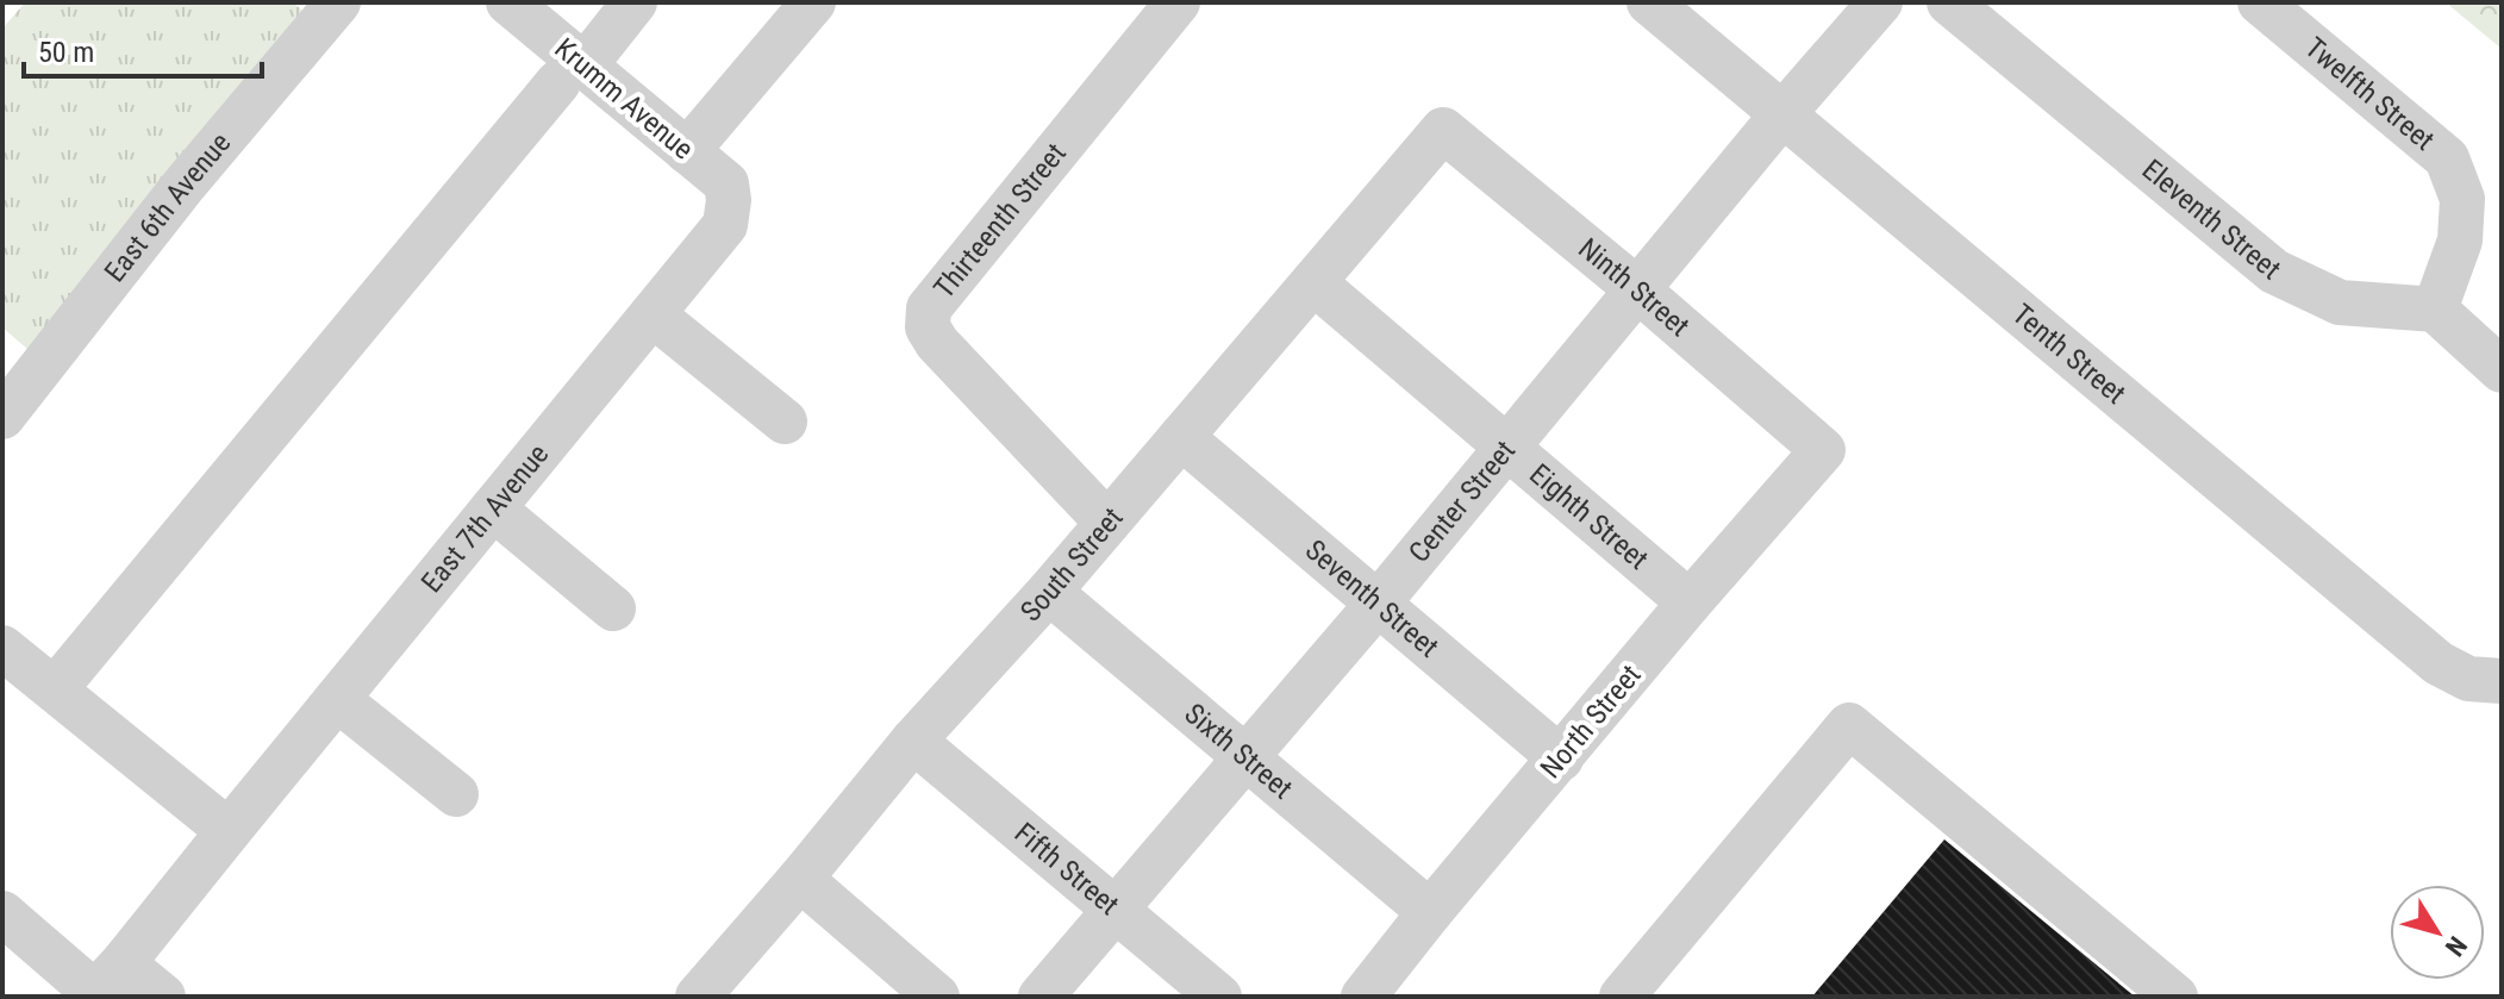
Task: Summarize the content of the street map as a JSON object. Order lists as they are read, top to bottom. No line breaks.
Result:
{"streets":{"street":["Twelfth Street","Krumm Avenue","East 6th Avenue","Eleventh Street","Thirteenth Street","Ninth Street","Tenth Street","Center Street","Eighth Street","East 7th Avenue","South Street","Seventh Street","North Street","Sixth Street","Fifth Street"]},"crossings":[["Twelfth Street","Eleventh Street"],["Krumm Avenue","East 7th Avenue"],["Thirteenth Street","South Street"],["Ninth Street","Center Street"],["Ninth Street","South Street"],["Ninth Street","North Street"],["Tenth Street","Center Street"],["Center Street","Eighth Street"],["Center Street","Seventh Street"],["Center Street","Sixth Street"],["Center Street","Fifth Street"],["Eighth Street","South Street"],["Eighth Street","North Street"],["South Street","Seventh Street"],["South Street","Sixth Street"],["South Street","Fifth Street"],["Seventh Street","North Street"],["North Street","Sixth Street"]],"scale_bar":"50 m","north":"bottom right"}
